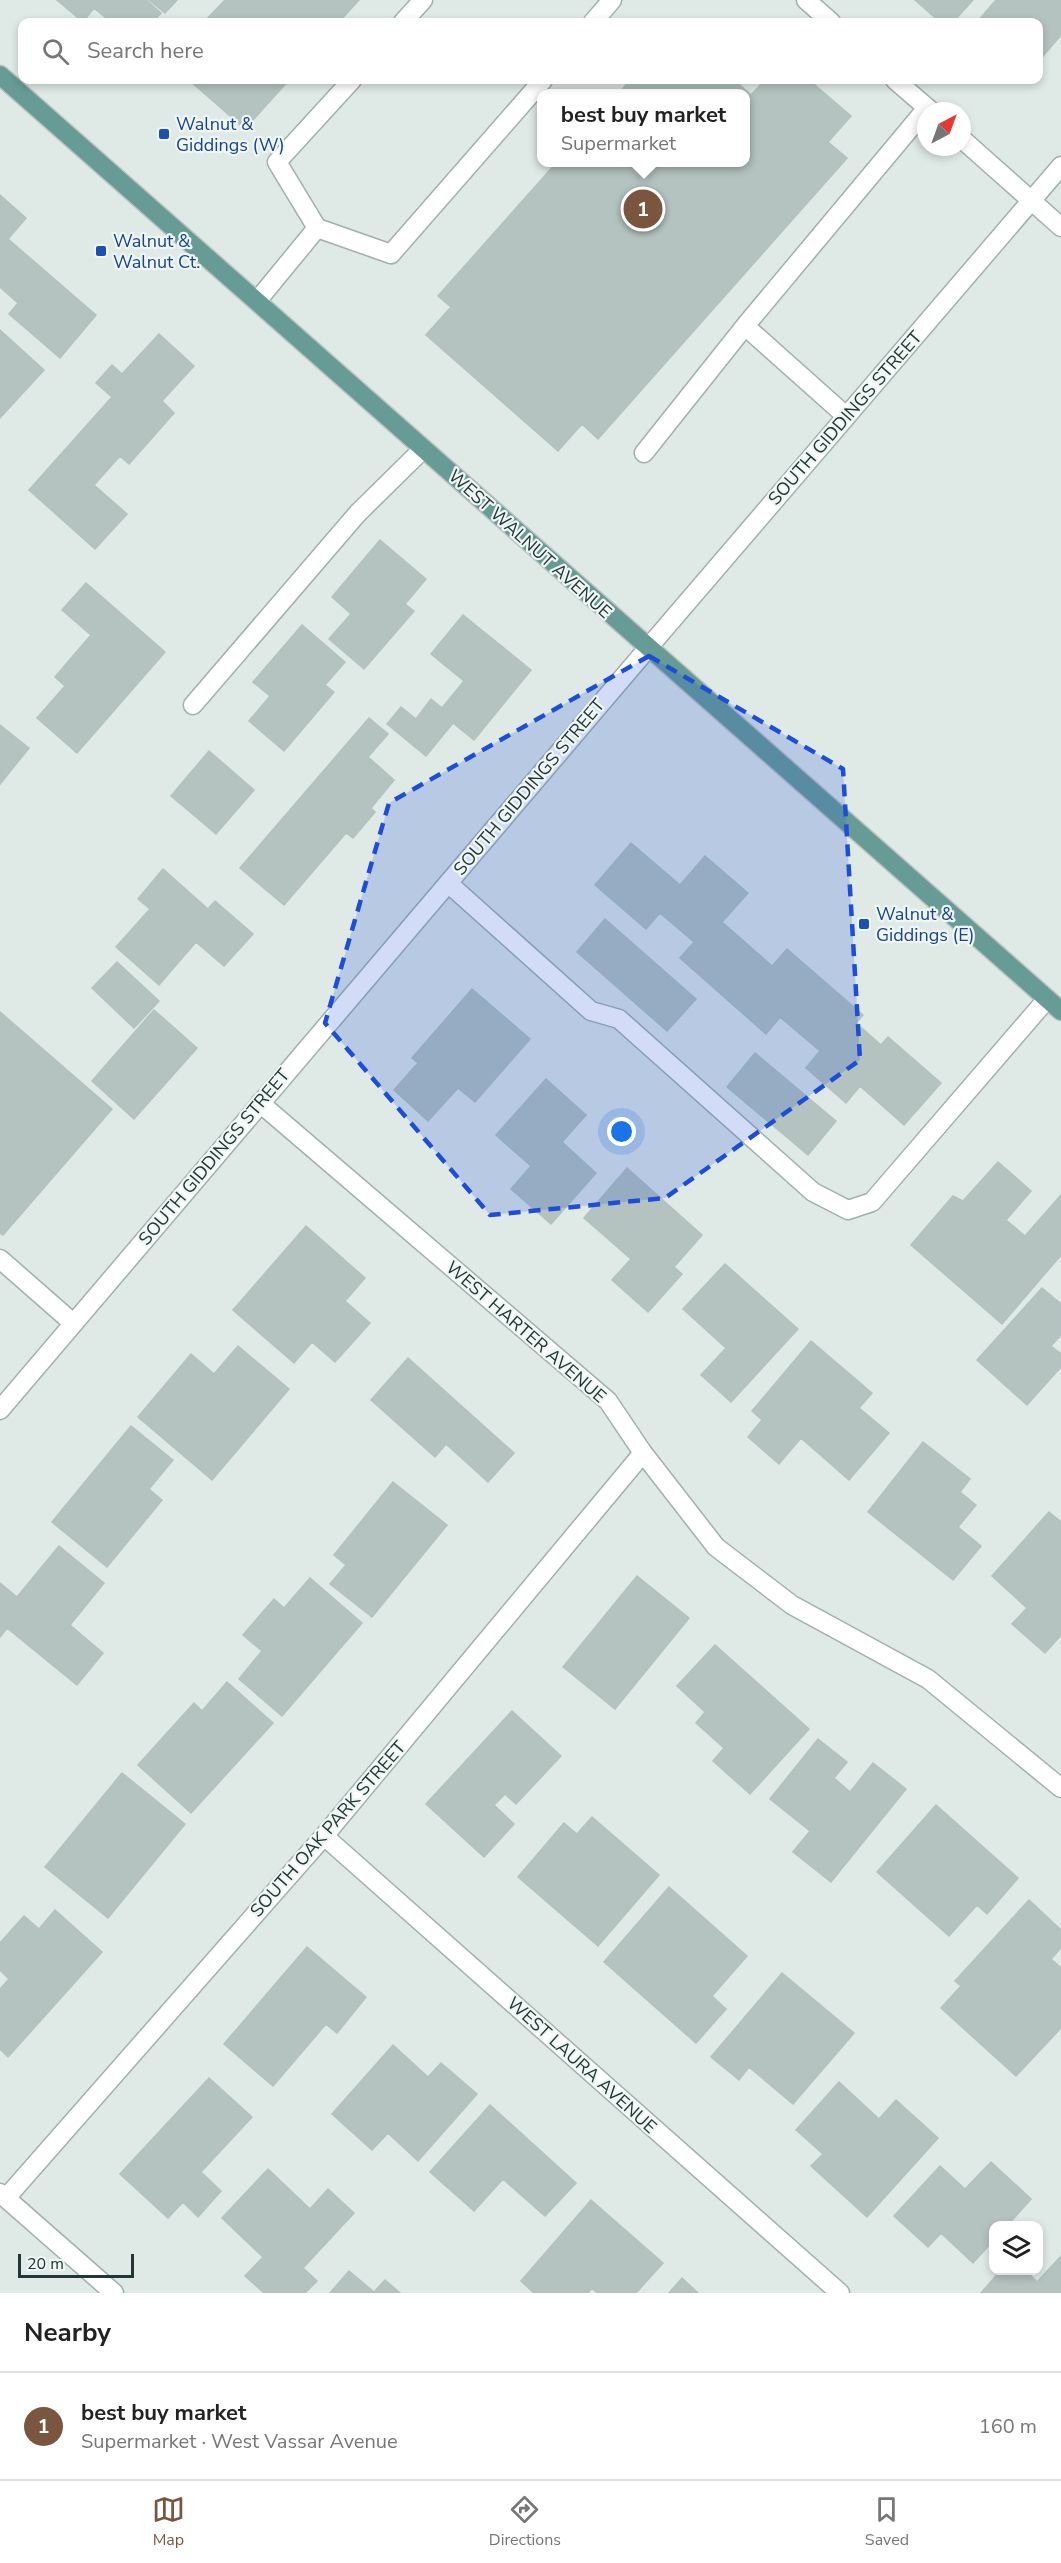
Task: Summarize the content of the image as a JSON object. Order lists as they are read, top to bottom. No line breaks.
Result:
{"streets":{"main road":["WEST WALNUT AVENUE"],"street":["SOUTH GIDDINGS STREET","WEST HARTER AVENUE","SOUTH OAK PARK STREET","WEST LAURA AVENUE"]},"crossings":[["SOUTH GIDDINGS STREET","WEST WALNUT AVENUE"],["SOUTH GIDDINGS STREET","WEST HARTER AVENUE"],["WEST HARTER AVENUE","SOUTH OAK PARK STREET"],["SOUTH OAK PARK STREET","WEST LAURA AVENUE"]],"places":{"transit":["Walnut & Giddings (W)","Walnut & Walnut Ct.","Walnut & Giddings (E)"]},"scale_bar":"20 m","north":"top right","page":{"search":"Search here","popup":["best buy market","Supermarket"],"pins":"1","scale":"20 m","heading":"Nearby","list":[{"mark":"1","name":"best buy market","note":"Supermarket · West Vassar Avenue","value":"160 m"}],"nav":["Map","Directions","Saved"]}}
